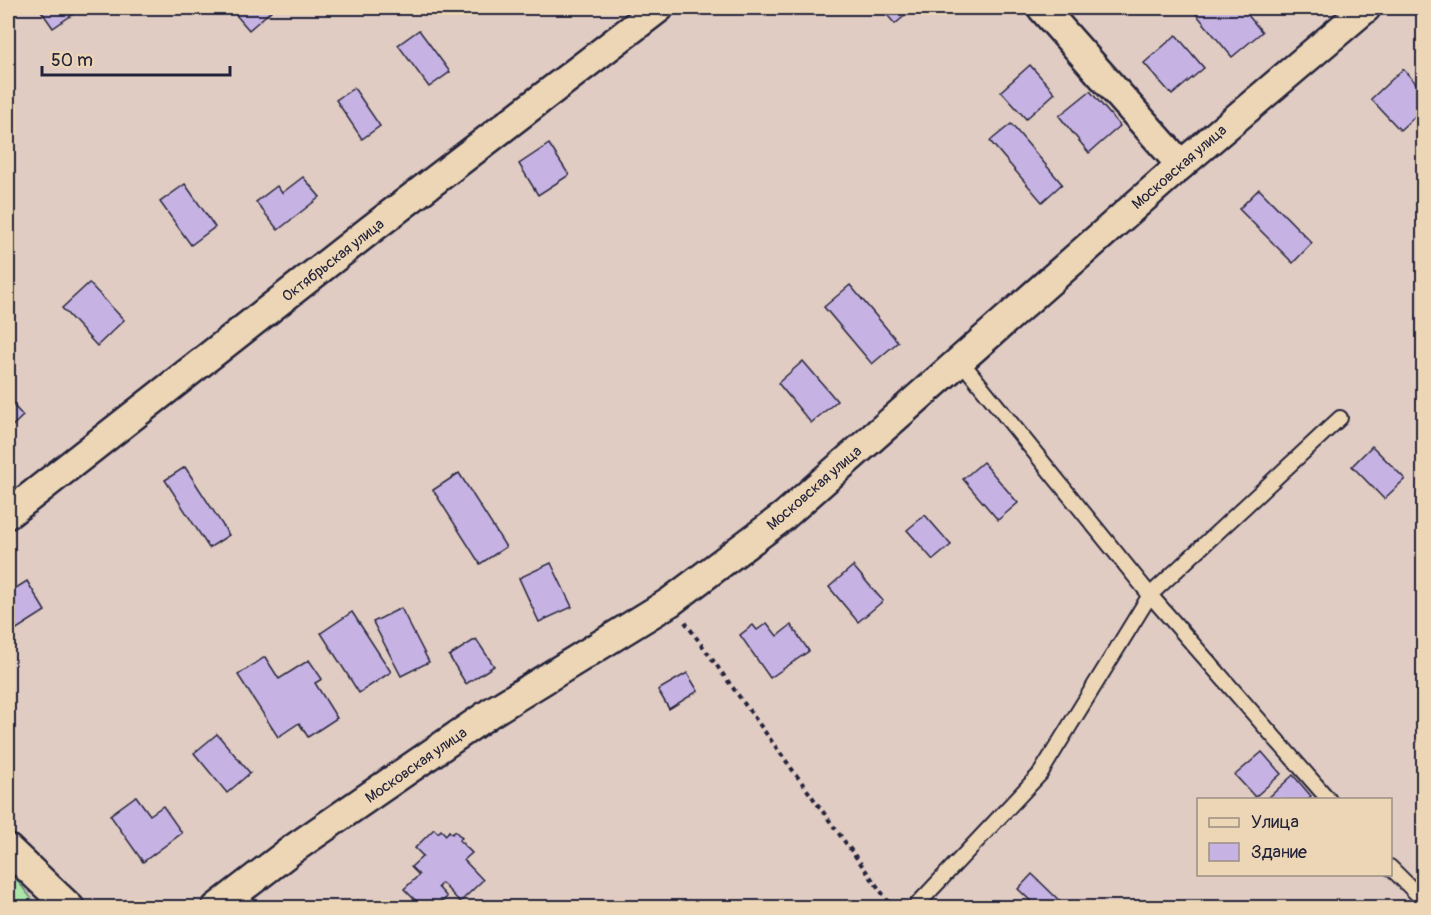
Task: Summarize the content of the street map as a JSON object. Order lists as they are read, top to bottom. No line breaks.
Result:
{"streets":{"street":["Московская улица","Октябрьская улица"]},"legend":["Улица","Здание"],"scale_bar":"50 m"}
